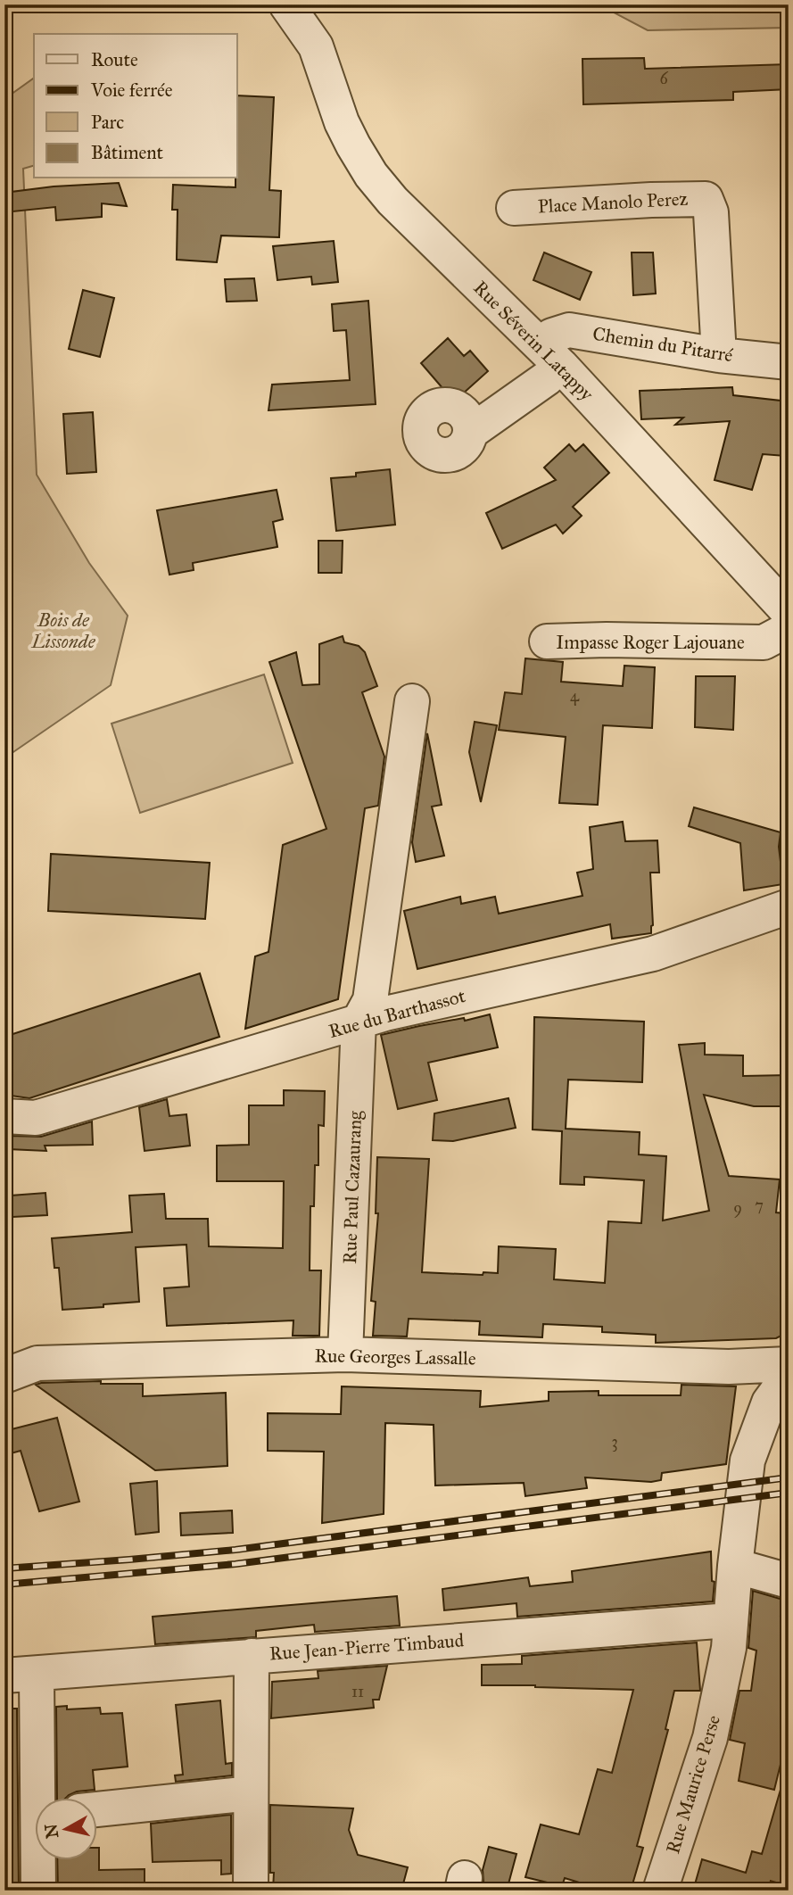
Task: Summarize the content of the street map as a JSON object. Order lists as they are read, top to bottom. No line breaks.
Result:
{"streets":{"street":["Place Manolo Perez","Rue Séverin Latappy","Chemin du Pitarré","Impasse Roger Lajouane","Rue du Barthassot","Rue Paul Cazaurang","Rue Georges Lassalle","Rue Jean-Pierre Timbaud","Rue Maurice Perse"]},"crossings":[["Place Manolo Perez","Chemin du Pitarré"],["Rue Séverin Latappy","Chemin du Pitarré"],["Rue du Barthassot","Rue Paul Cazaurang"],["Rue Paul Cazaurang","Rue Georges Lassalle"],["Rue Jean-Pierre Timbaud","Rue Maurice Perse"]],"parks":["Bois de Lissonde"],"house_numbers":["6","4","7","9","3","11"],"legend":["Route","Voie ferrée","Parc","Bâtiment"],"north":"left"}
